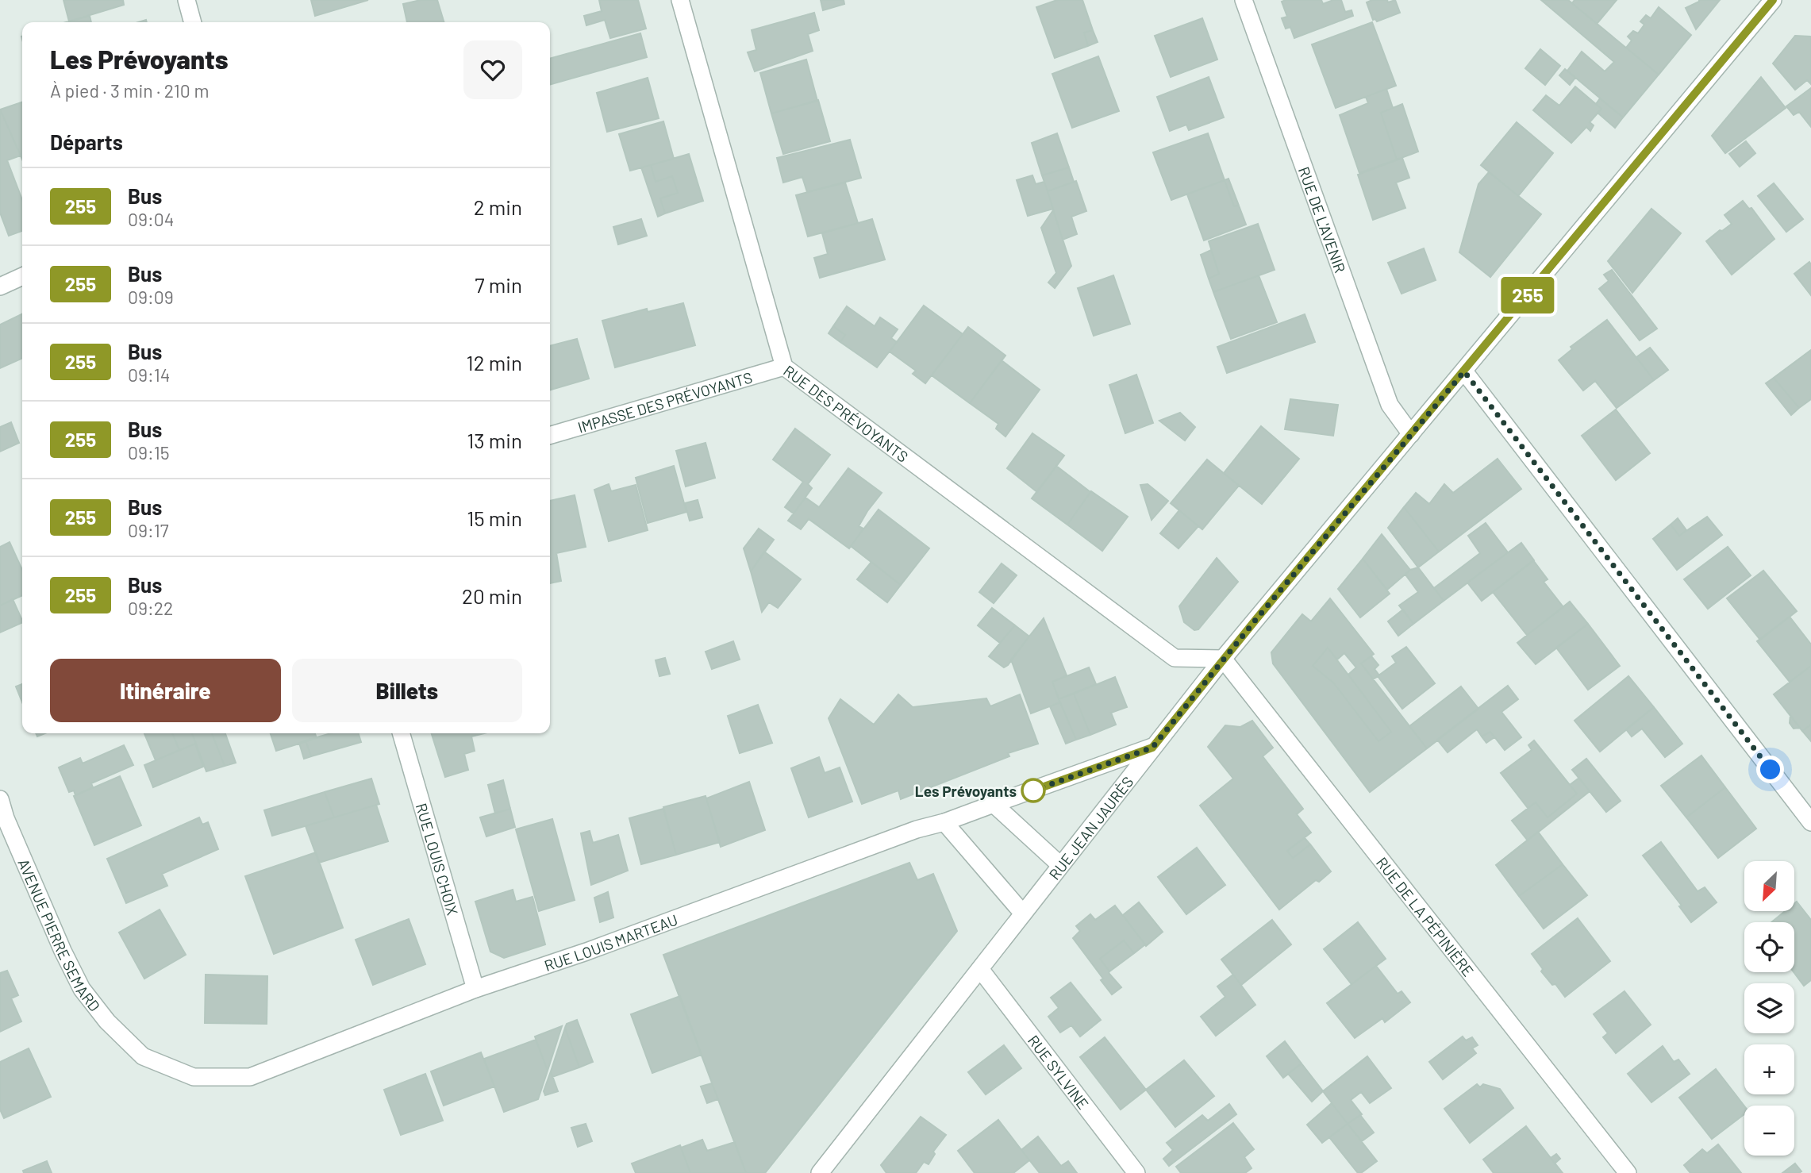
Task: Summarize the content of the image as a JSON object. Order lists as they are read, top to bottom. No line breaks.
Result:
{"streets":{"street":["RUE DE L'AVENIR","IMPASSE DES PRÉVOYANTS","RUE DES PRÉVOYANTS","RUE JEAN JAURÈS","RUE LOUIS CHOIX","RUE DE LA PÉPINIÈRE","AVENUE PIERRE SEMARD","RUE LOUIS MARTEAU","RUE SYLVINE"]},"crossings":[["RUE DE L'AVENIR","RUE JEAN JAURÈS"],["IMPASSE DES PRÉVOYANTS","RUE DES PRÉVOYANTS"],["RUE DES PRÉVOYANTS","RUE JEAN JAURÈS"],["RUE DES PRÉVOYANTS","RUE DE LA PÉPINIÈRE"],["RUE JEAN JAURÈS","RUE DE LA PÉPINIÈRE"],["RUE JEAN JAURÈS","RUE LOUIS MARTEAU"],["RUE JEAN JAURÈS","RUE SYLVINE"],["RUE LOUIS CHOIX","RUE LOUIS MARTEAU"],["AVENUE PIERRE SEMARD","RUE LOUIS MARTEAU"]],"places":["Les Prévoyants"],"lines":["bus line 255"],"north":"bottom left","page":{"on_map":"255","heading":[["Les Prévoyants","À pied · 3 min · 210 m"],"Départs"],"list":[{"mark":"255","name":"Bus","note":"09:04","value":"2 min"},{"mark":"255","name":"Bus","note":"09:09","value":"7 min"},{"mark":"255","name":"Bus","note":"09:14","value":"12 min"},{"mark":"255","name":"Bus","note":"09:15","value":"13 min"},{"mark":"255","name":"Bus","note":"09:17","value":"15 min"},{"mark":"255","name":"Bus","note":"09:22","value":"20 min"}],"buttons":["Itinéraire","Billets"],"map_buttons":["+","−"]}}
